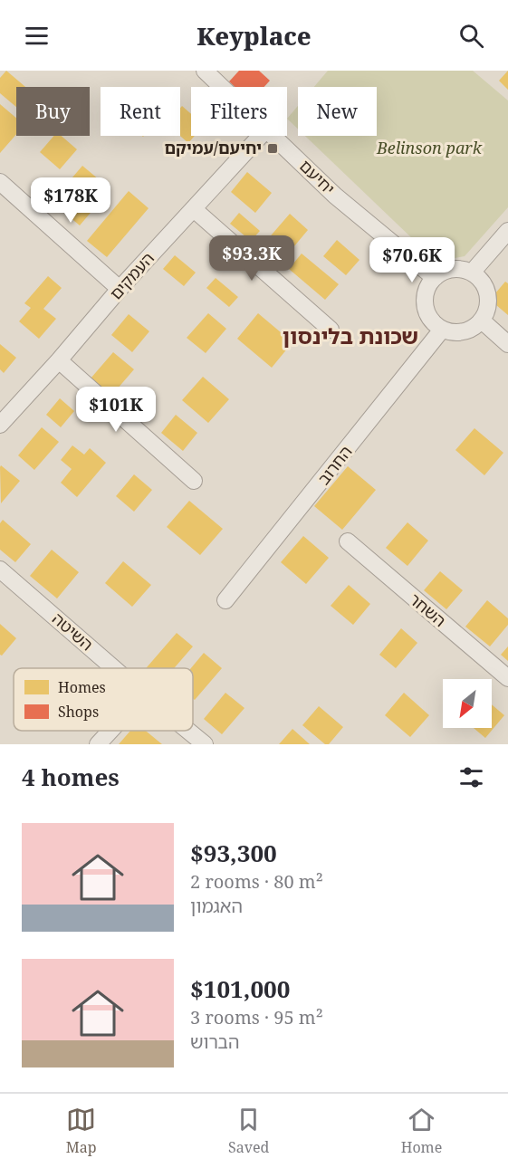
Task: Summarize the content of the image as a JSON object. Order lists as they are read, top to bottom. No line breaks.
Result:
{"streets":{"street":["יחיעם","העמקים","החרוב","השחר","השיטה"]},"crossings":[["יחיעם","החרוב"]],"districts":["שכונת בלינסון"],"parks":["Belinson park"],"places":{"transit":["יחיעם/עמיקם"]},"legend":["Homes","Shops"],"north":"bottom left","page":{"header":"Keyplace","chip":["Buy","Rent","Filters","New"],"price":["$178K","$93.3K","$70.6K","$101K"],"heading":"4 homes","list":[{"name":"$93,300","note":"2 rooms · 80 m² · האגמון"},{"name":"$101,000","note":"3 rooms · 95 m² · הברוש"}],"tabs":["Map","Saved","Home"]}}
